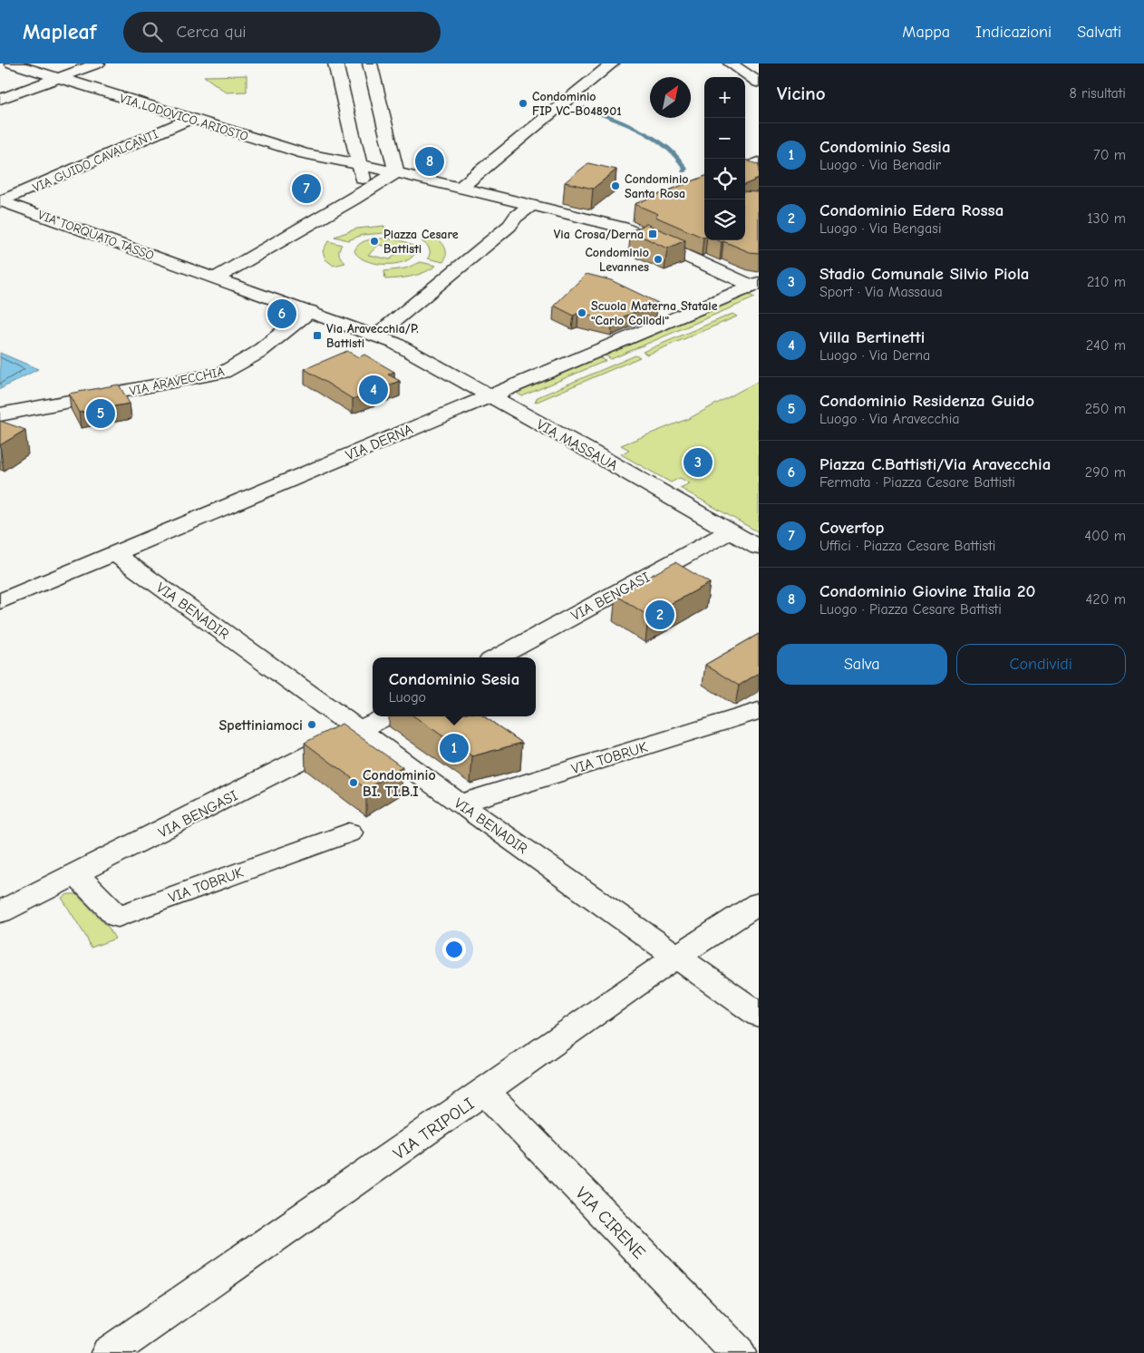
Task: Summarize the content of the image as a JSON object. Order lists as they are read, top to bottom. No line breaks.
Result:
{"streets":{"street":["VIA LODOVICO ARIOSTO","VIA GUIDO CAVALCANTI","VIA TORQUATO TASSO","VIA ARAVECCHIA","VIA DERNA","VIA MASSAUA","VIA BENGASI","VIA BENADIR","VIA TOBRUK","VIA TRIPOLI","VIA CIRENE"]},"crossings":[["VIA LODOVICO ARIOSTO","VIA GUIDO CAVALCANTI"],["VIA GUIDO CAVALCANTI","VIA TORQUATO TASSO"],["VIA DERNA","VIA MASSAUA"],["VIA DERNA","VIA BENADIR"],["VIA MASSAUA","VIA BENGASI"],["VIA BENGASI","VIA BENADIR"],["VIA BENGASI","VIA TOBRUK"],["VIA BENADIR","VIA TOBRUK"],["VIA BENADIR","VIA TRIPOLI"],["VIA TRIPOLI","VIA CIRENE"]],"places":{"other":["Condominio FIP VC-B048901","Condominio Santa Rosa","Piazza Cesare Battisti","Condominio Levannes","Scuola Materna Statale \"Carlo Collodi\"","Spettiniamoci","Condominio BI. TI.B.I"],"transit":["Via Crosa/Derna","Via Aravecchia/P. Battisti"]},"north":"top right","page":{"header":"Mapleaf","search":"Cerca qui","nav":["Mappa","Indicazioni","Salvati"],"heading":["Vicino","8 risultati"],"map_buttons":["+","−"],"list":[{"mark":"1","name":"Condominio Sesia","note":"Luogo · Via Benadir","value":"70 m"},{"mark":"2","name":"Condominio Edera Rossa","note":"Luogo · Via Bengasi","value":"130 m"},{"mark":"3","name":"Stadio Comunale Silvio Piola","note":"Sport · Via Massaua","value":"210 m"},{"mark":"4","name":"Villa Bertinetti","note":"Luogo · Via Derna","value":"240 m"},{"mark":"5","name":"Condominio Residenza Guido","note":"Luogo · Via Aravecchia","value":"250 m"},{"mark":"6","name":"Piazza C.Battisti/Via Aravecchia","note":"Fermata · Piazza Cesare Battisti","value":"290 m"},{"mark":"7","name":"Coverfop","note":"Uffici · Piazza Cesare Battisti","value":"400 m"},{"mark":"8","name":"Condominio Giovine Italia 20","note":"Luogo · Piazza Cesare Battisti","value":"420 m"}],"pins":["8","7","6","4","5","3","2","1"],"buttons":["Salva","Condividi"],"popup":["Condominio Sesia","Luogo"]}}
